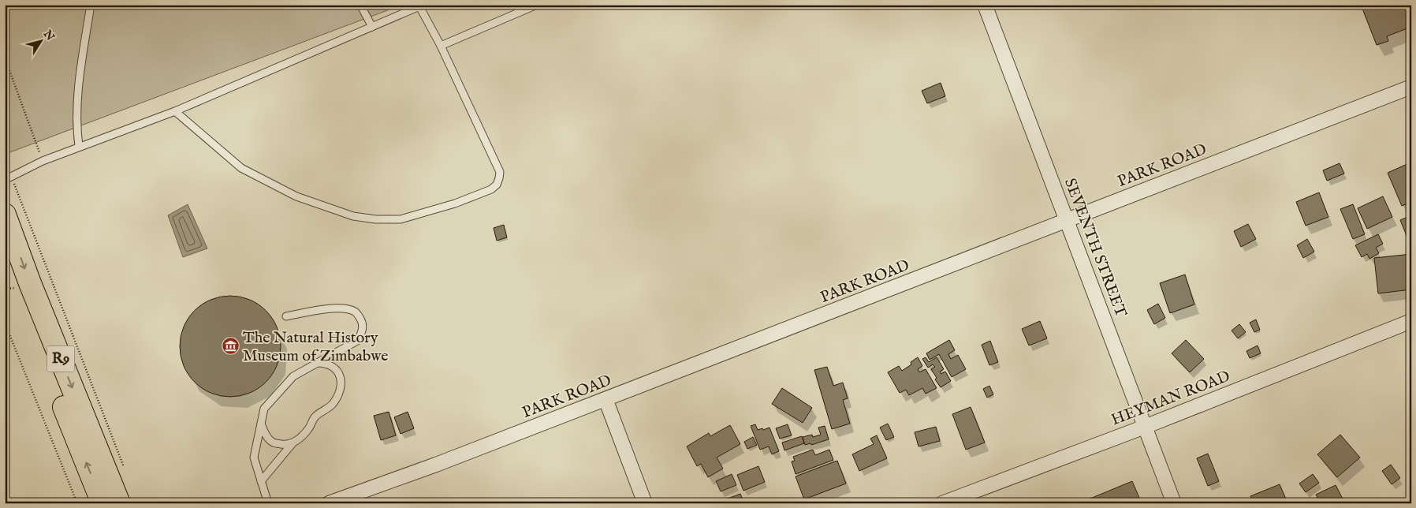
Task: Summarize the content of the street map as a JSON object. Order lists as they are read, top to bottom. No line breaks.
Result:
{"streets":{"highway":["R9"],"street":["PARK ROAD","SEVENTH STREET","HEYMAN ROAD"]},"crossings":[["PARK ROAD","SEVENTH STREET"],["SEVENTH STREET","HEYMAN ROAD"]],"places":{"museum":["The Natural History Museum of Zimbabwe"]},"north":"top right"}
